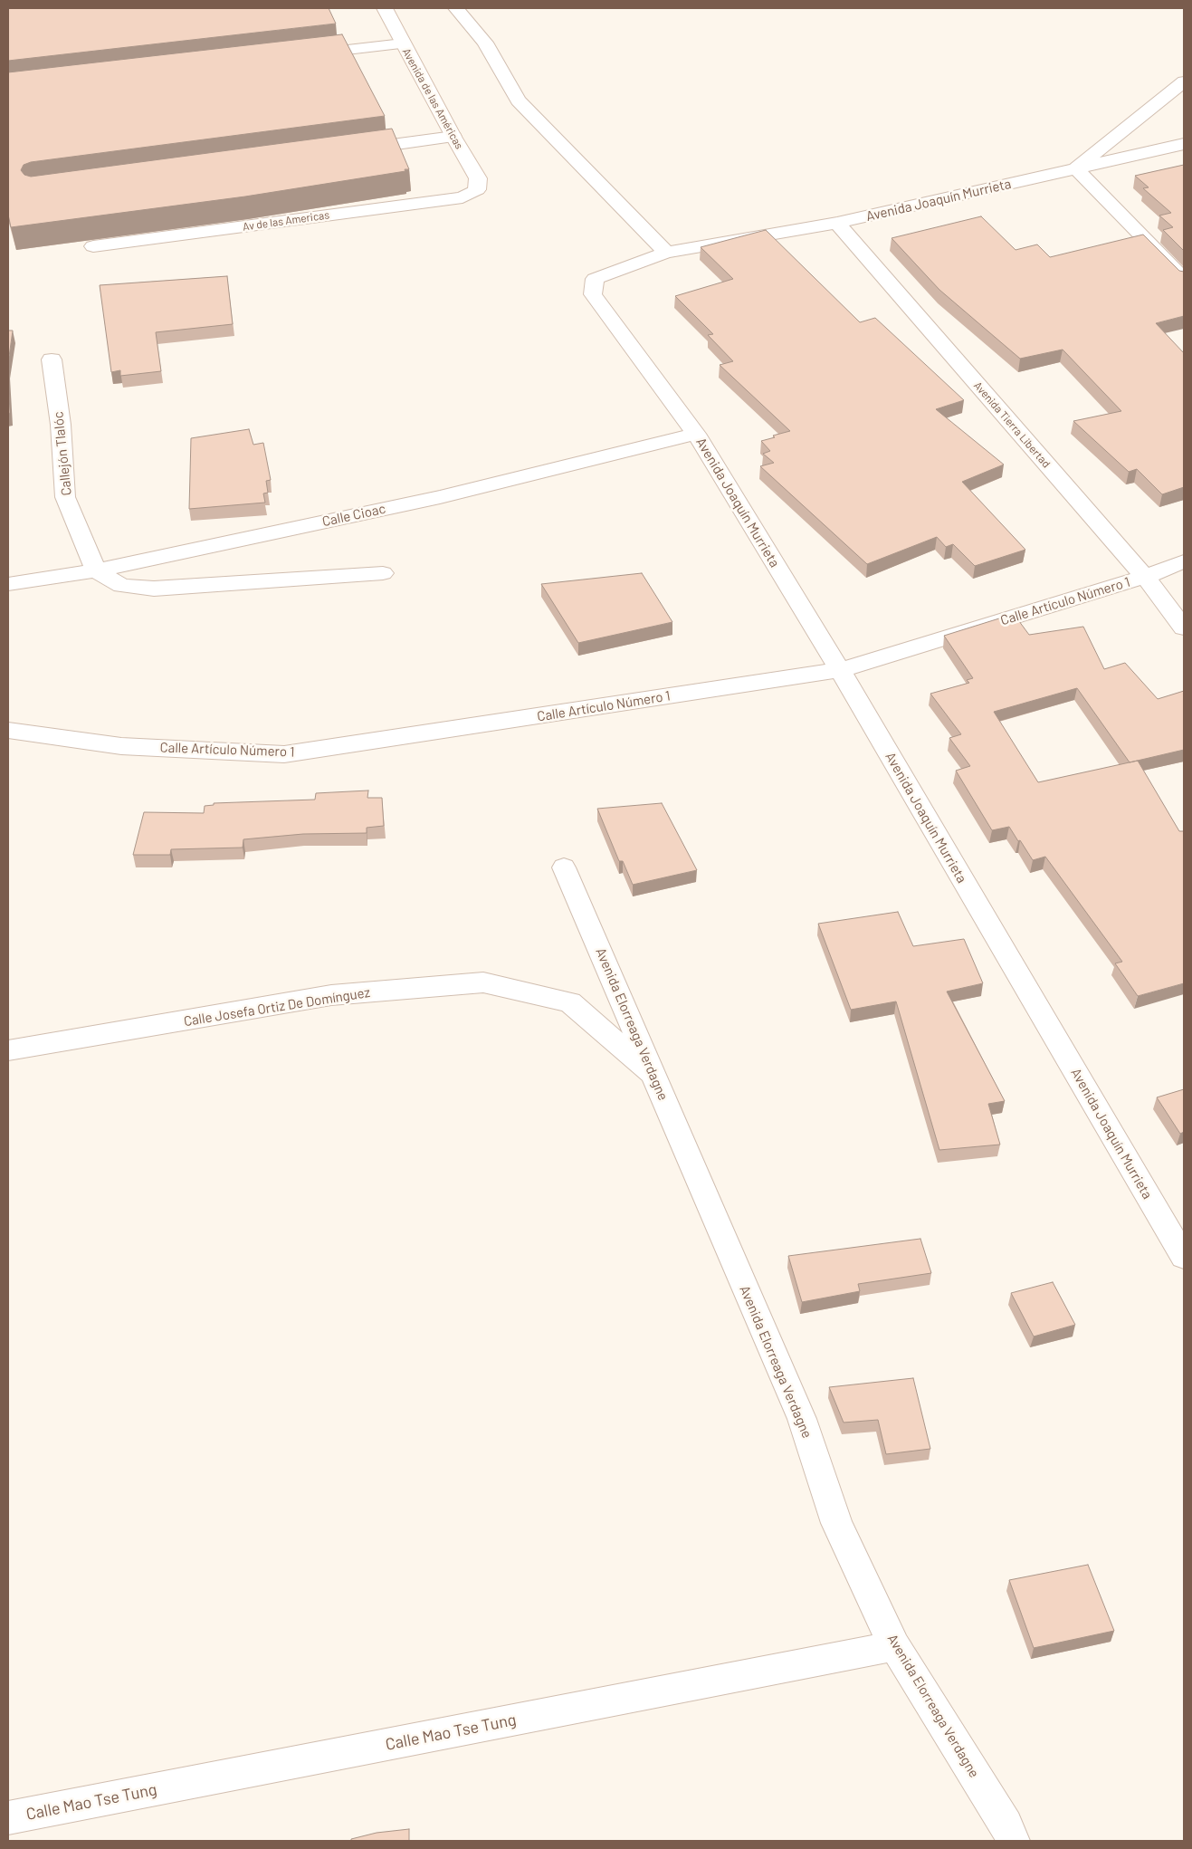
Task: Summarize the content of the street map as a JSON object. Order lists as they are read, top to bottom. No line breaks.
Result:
{"streets":{"street":["Avenida de las Américas","Avenida Joaquín Murrieta","Av de las Americas","Avenida Tierra Libertad","Callejón Tlalóc","Calle Cioac","Calle Artículo Número 1","Calle Josefa Ortiz De Domínguez","Avenida Elorreaga Verdagne","Calle Mao Tse Tung"]},"crossings":[["Avenida de las Américas","Av de las Americas"],["Avenida Joaquín Murrieta","Avenida Tierra Libertad"],["Avenida Joaquín Murrieta","Calle Cioac"],["Avenida Joaquín Murrieta","Calle Artículo Número 1"],["Avenida Tierra Libertad","Calle Artículo Número 1"],["Callejón Tlalóc","Calle Cioac"],["Calle Josefa Ortiz De Domínguez","Avenida Elorreaga Verdagne"],["Avenida Elorreaga Verdagne","Calle Mao Tse Tung"]]}
